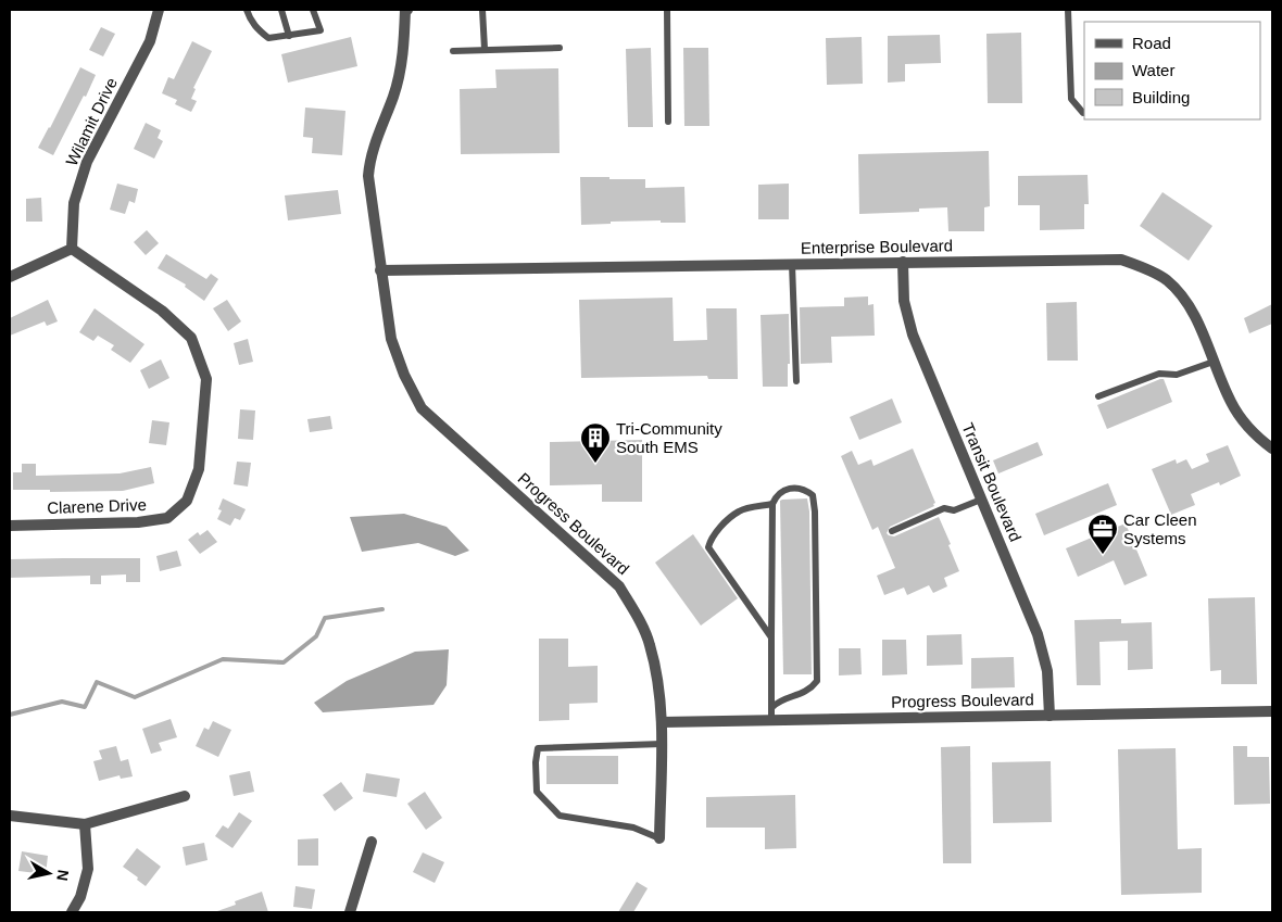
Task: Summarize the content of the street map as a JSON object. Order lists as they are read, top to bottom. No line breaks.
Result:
{"streets":{"street":["Wilamit Drive","Enterprise Boulevard","Transit Boulevard","Clarene Drive","Progress Boulevard"]},"crossings":[["Wilamit Drive","Clarene Drive"],["Enterprise Boulevard","Transit Boulevard"],["Enterprise Boulevard","Progress Boulevard"],["Transit Boulevard","Progress Boulevard"]],"places":{"building":["Tri-Community South EMS"],"office":["Car Cleen Systems"]},"legend":["Road","Water","Building"],"north":"right"}
